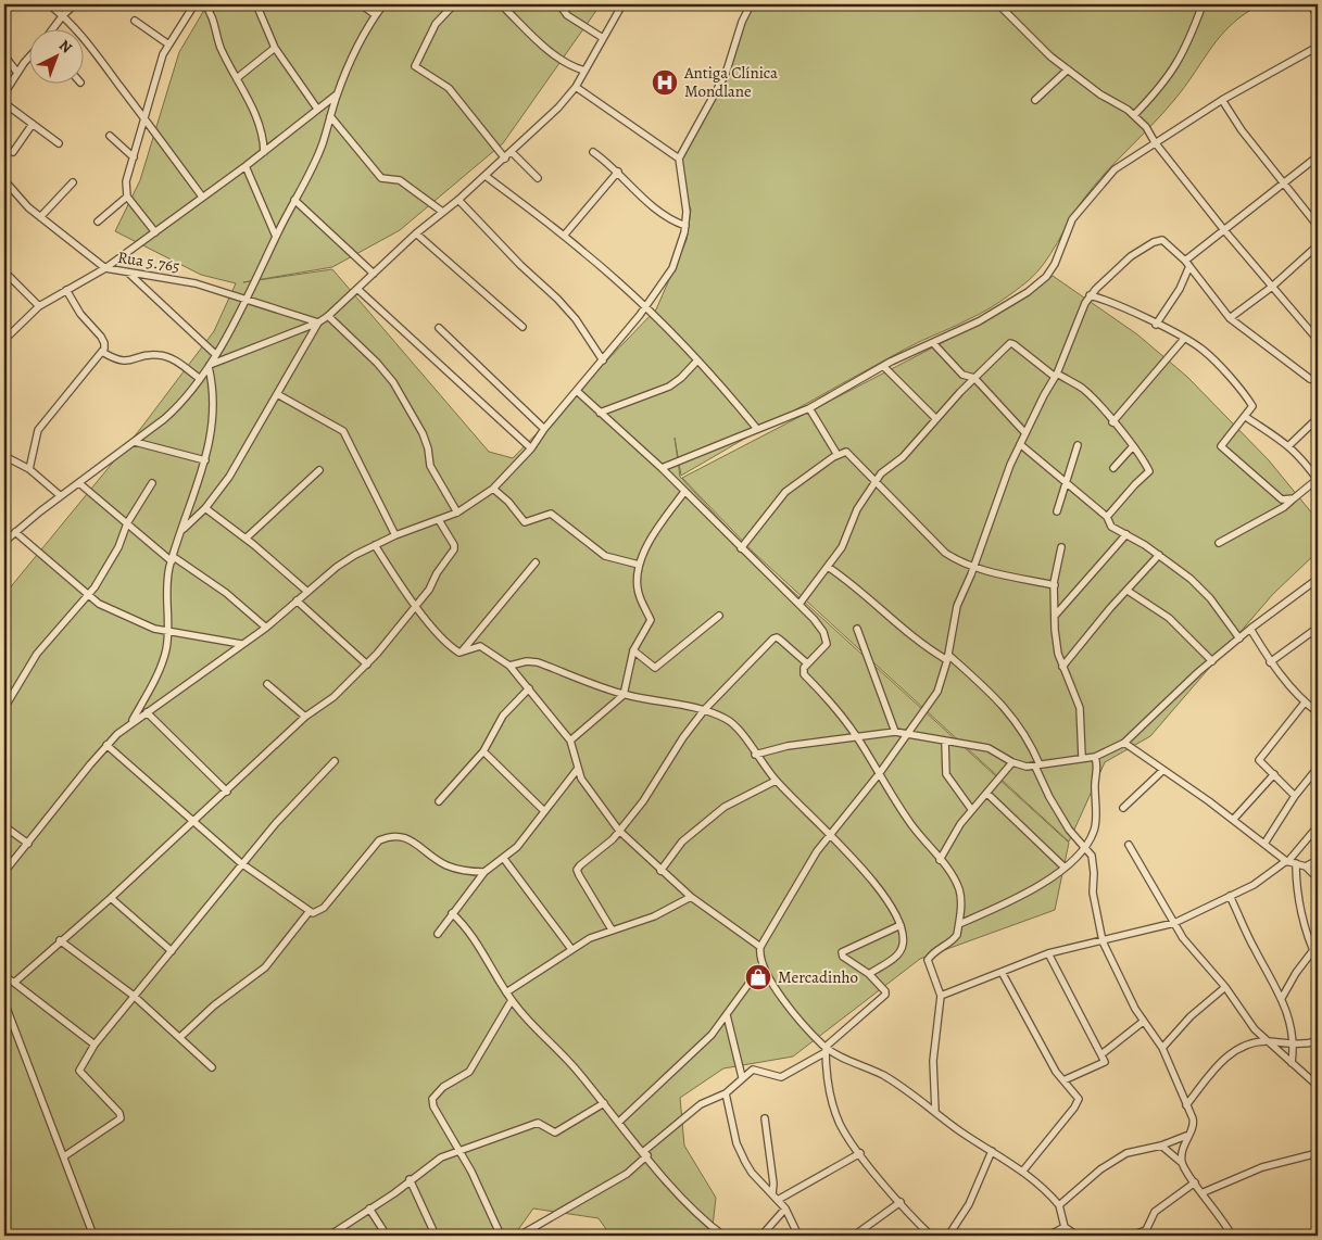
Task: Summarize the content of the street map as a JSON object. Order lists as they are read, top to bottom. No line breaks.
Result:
{"streets":{"street":["Rua 5.765"]},"places":{"hospital":["Antiga Clínica Mondlane"],"shop":["Mercadinho"]},"north":"top right"}
